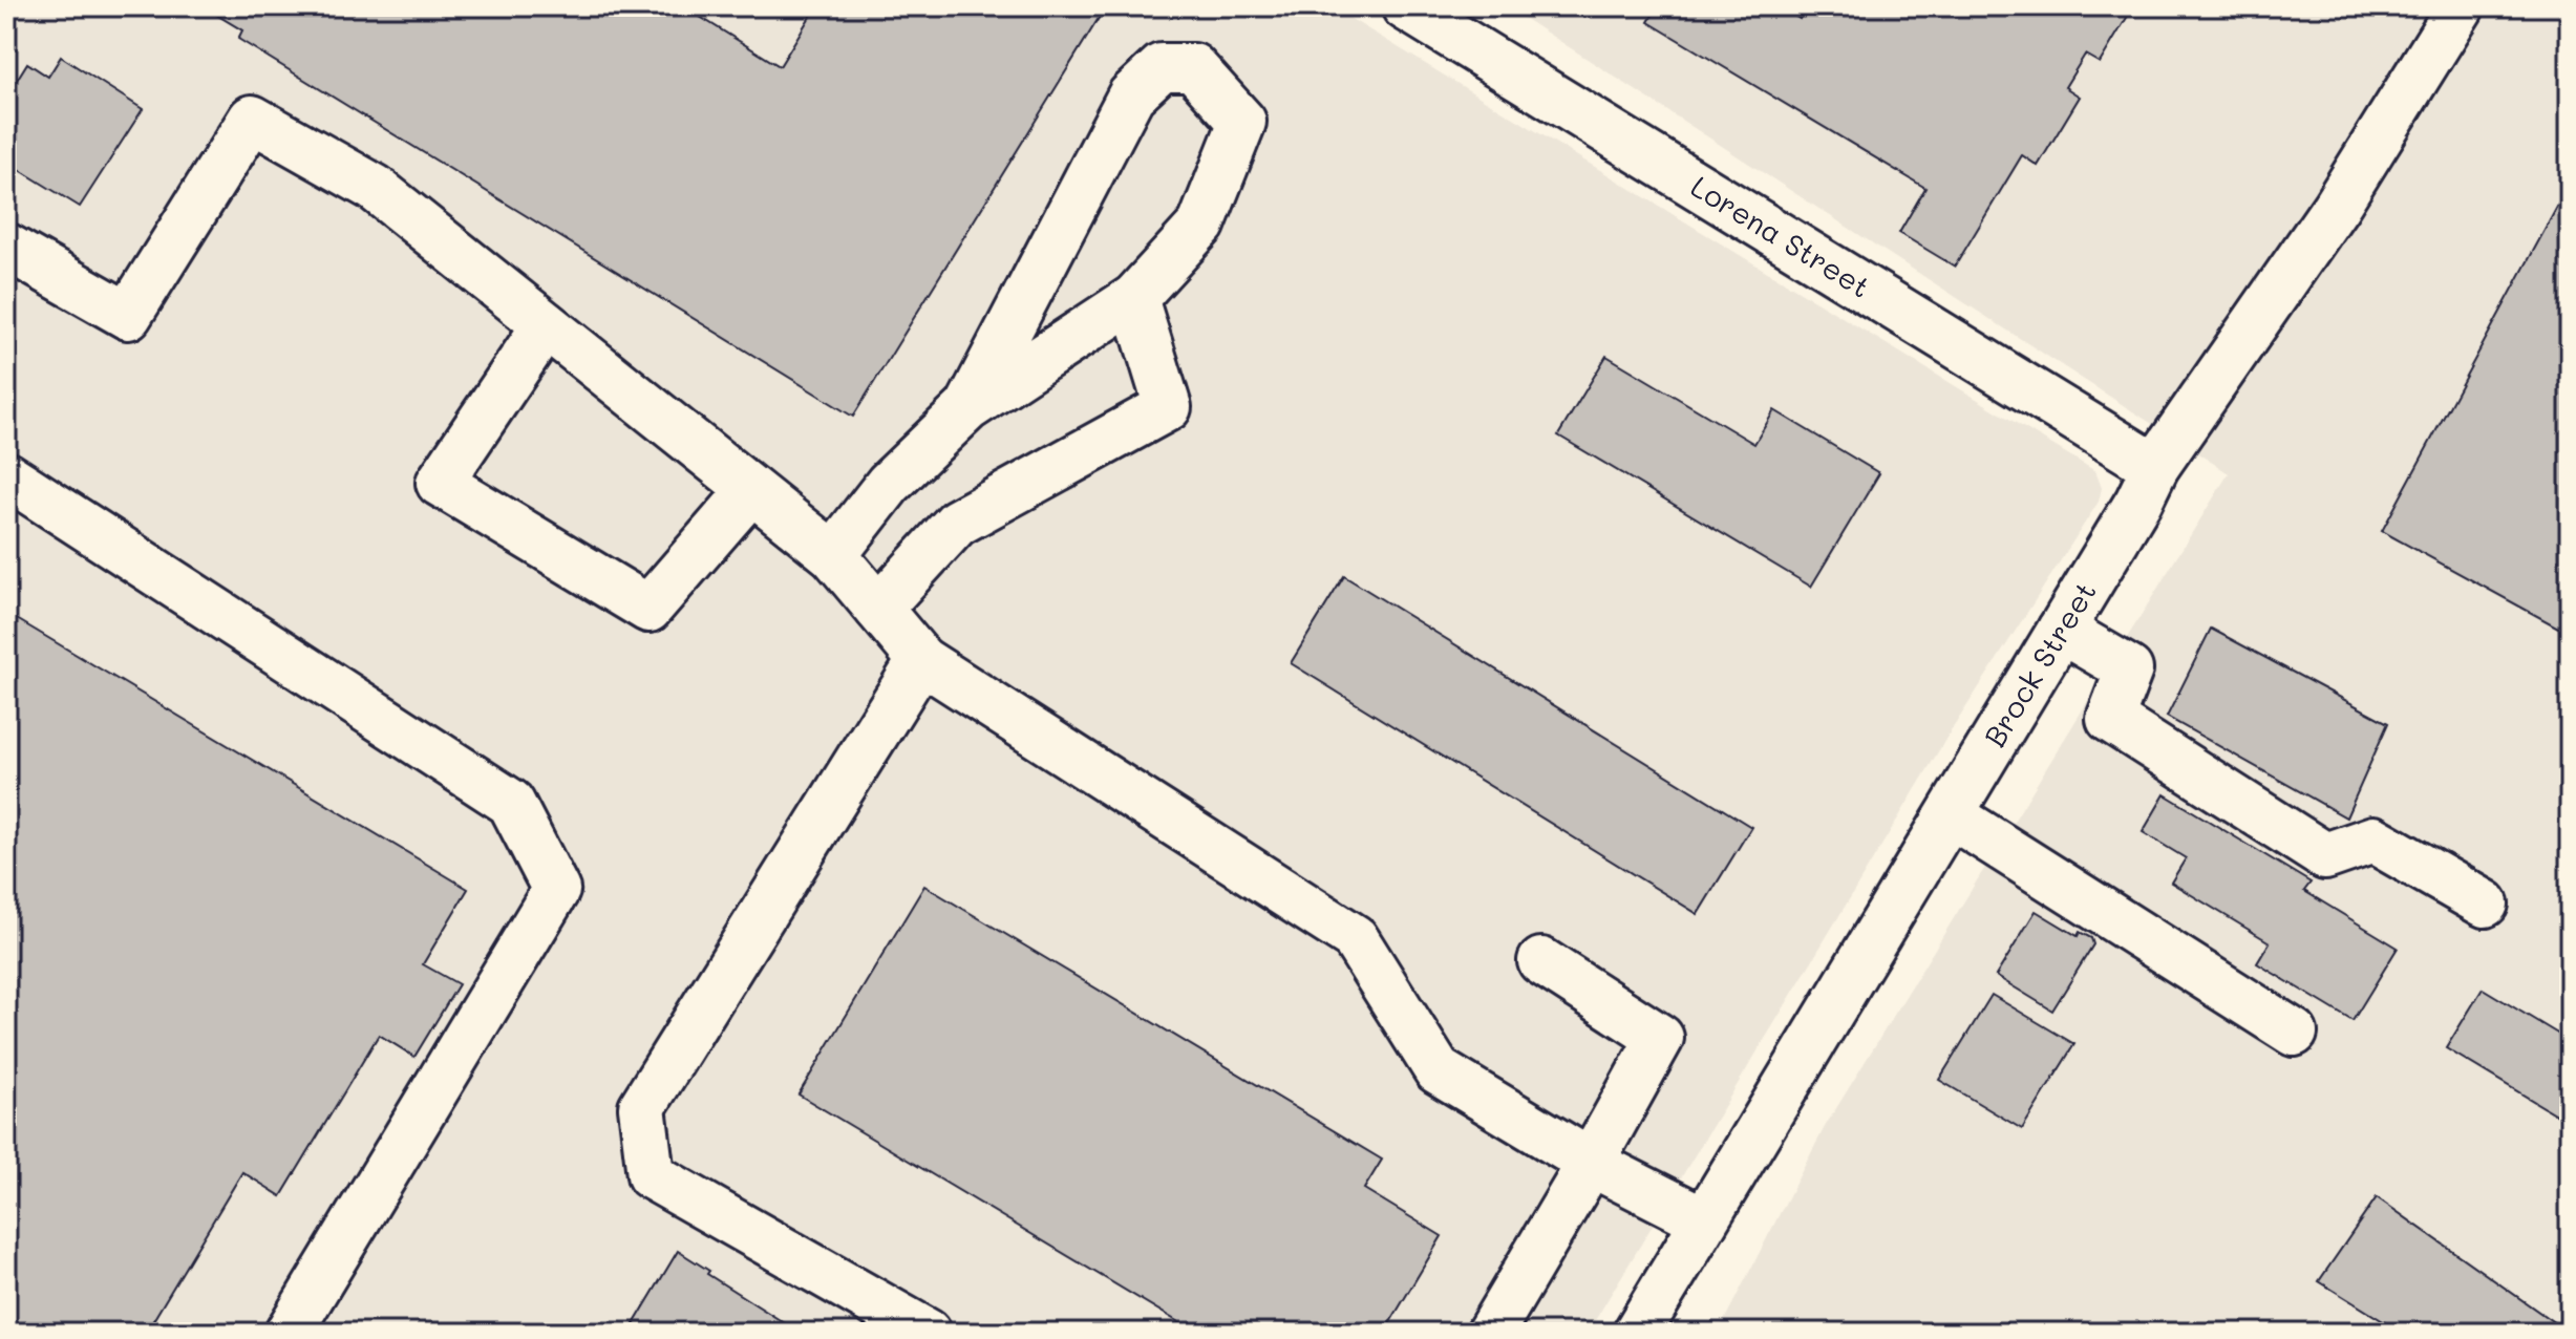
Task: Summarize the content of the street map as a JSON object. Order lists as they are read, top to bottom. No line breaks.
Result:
{"streets":{"street":["Lorena Street","Brock Street"]},"crossings":[["Lorena Street","Brock Street"]]}
